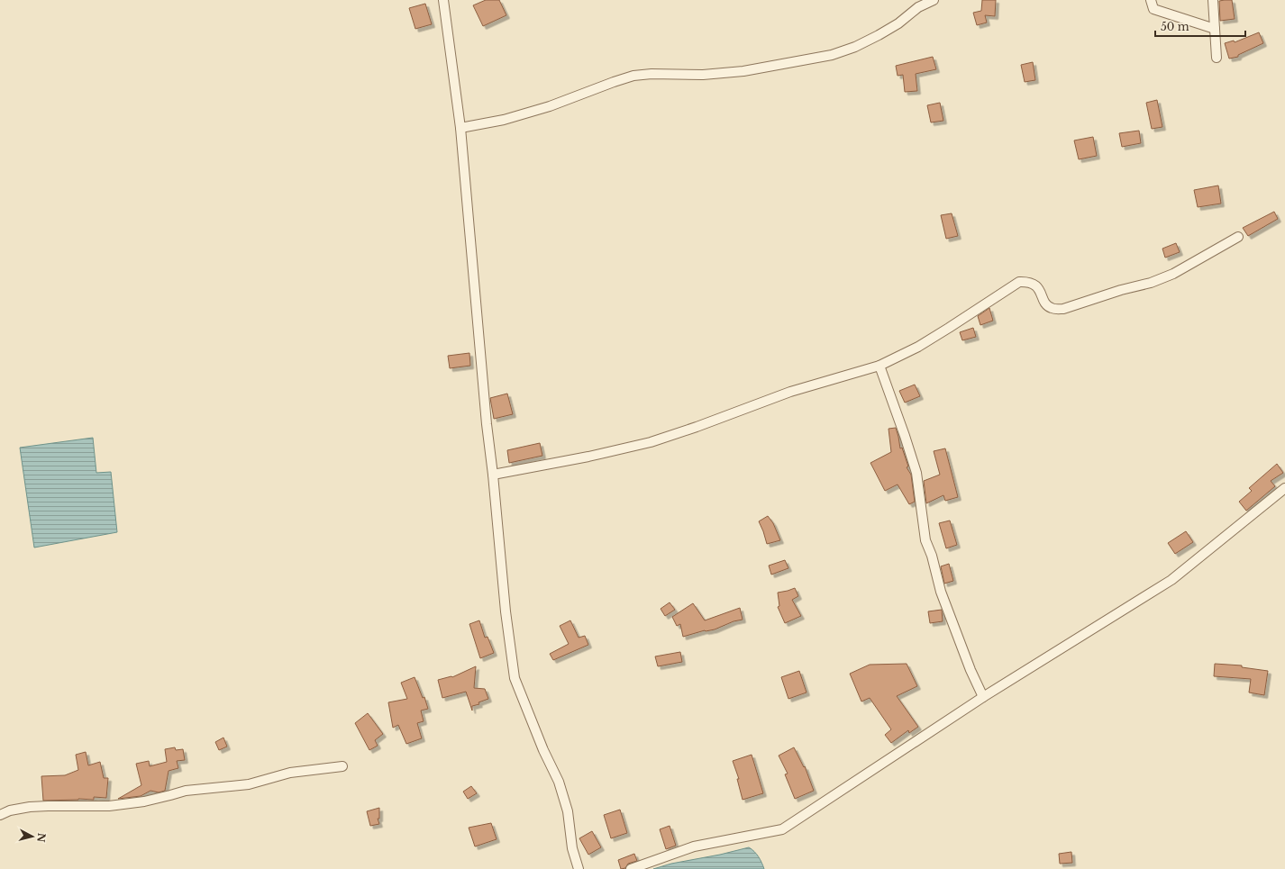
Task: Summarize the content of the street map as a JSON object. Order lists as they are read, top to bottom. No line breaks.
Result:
{"scale_bar":"50 m","north":"right"}
